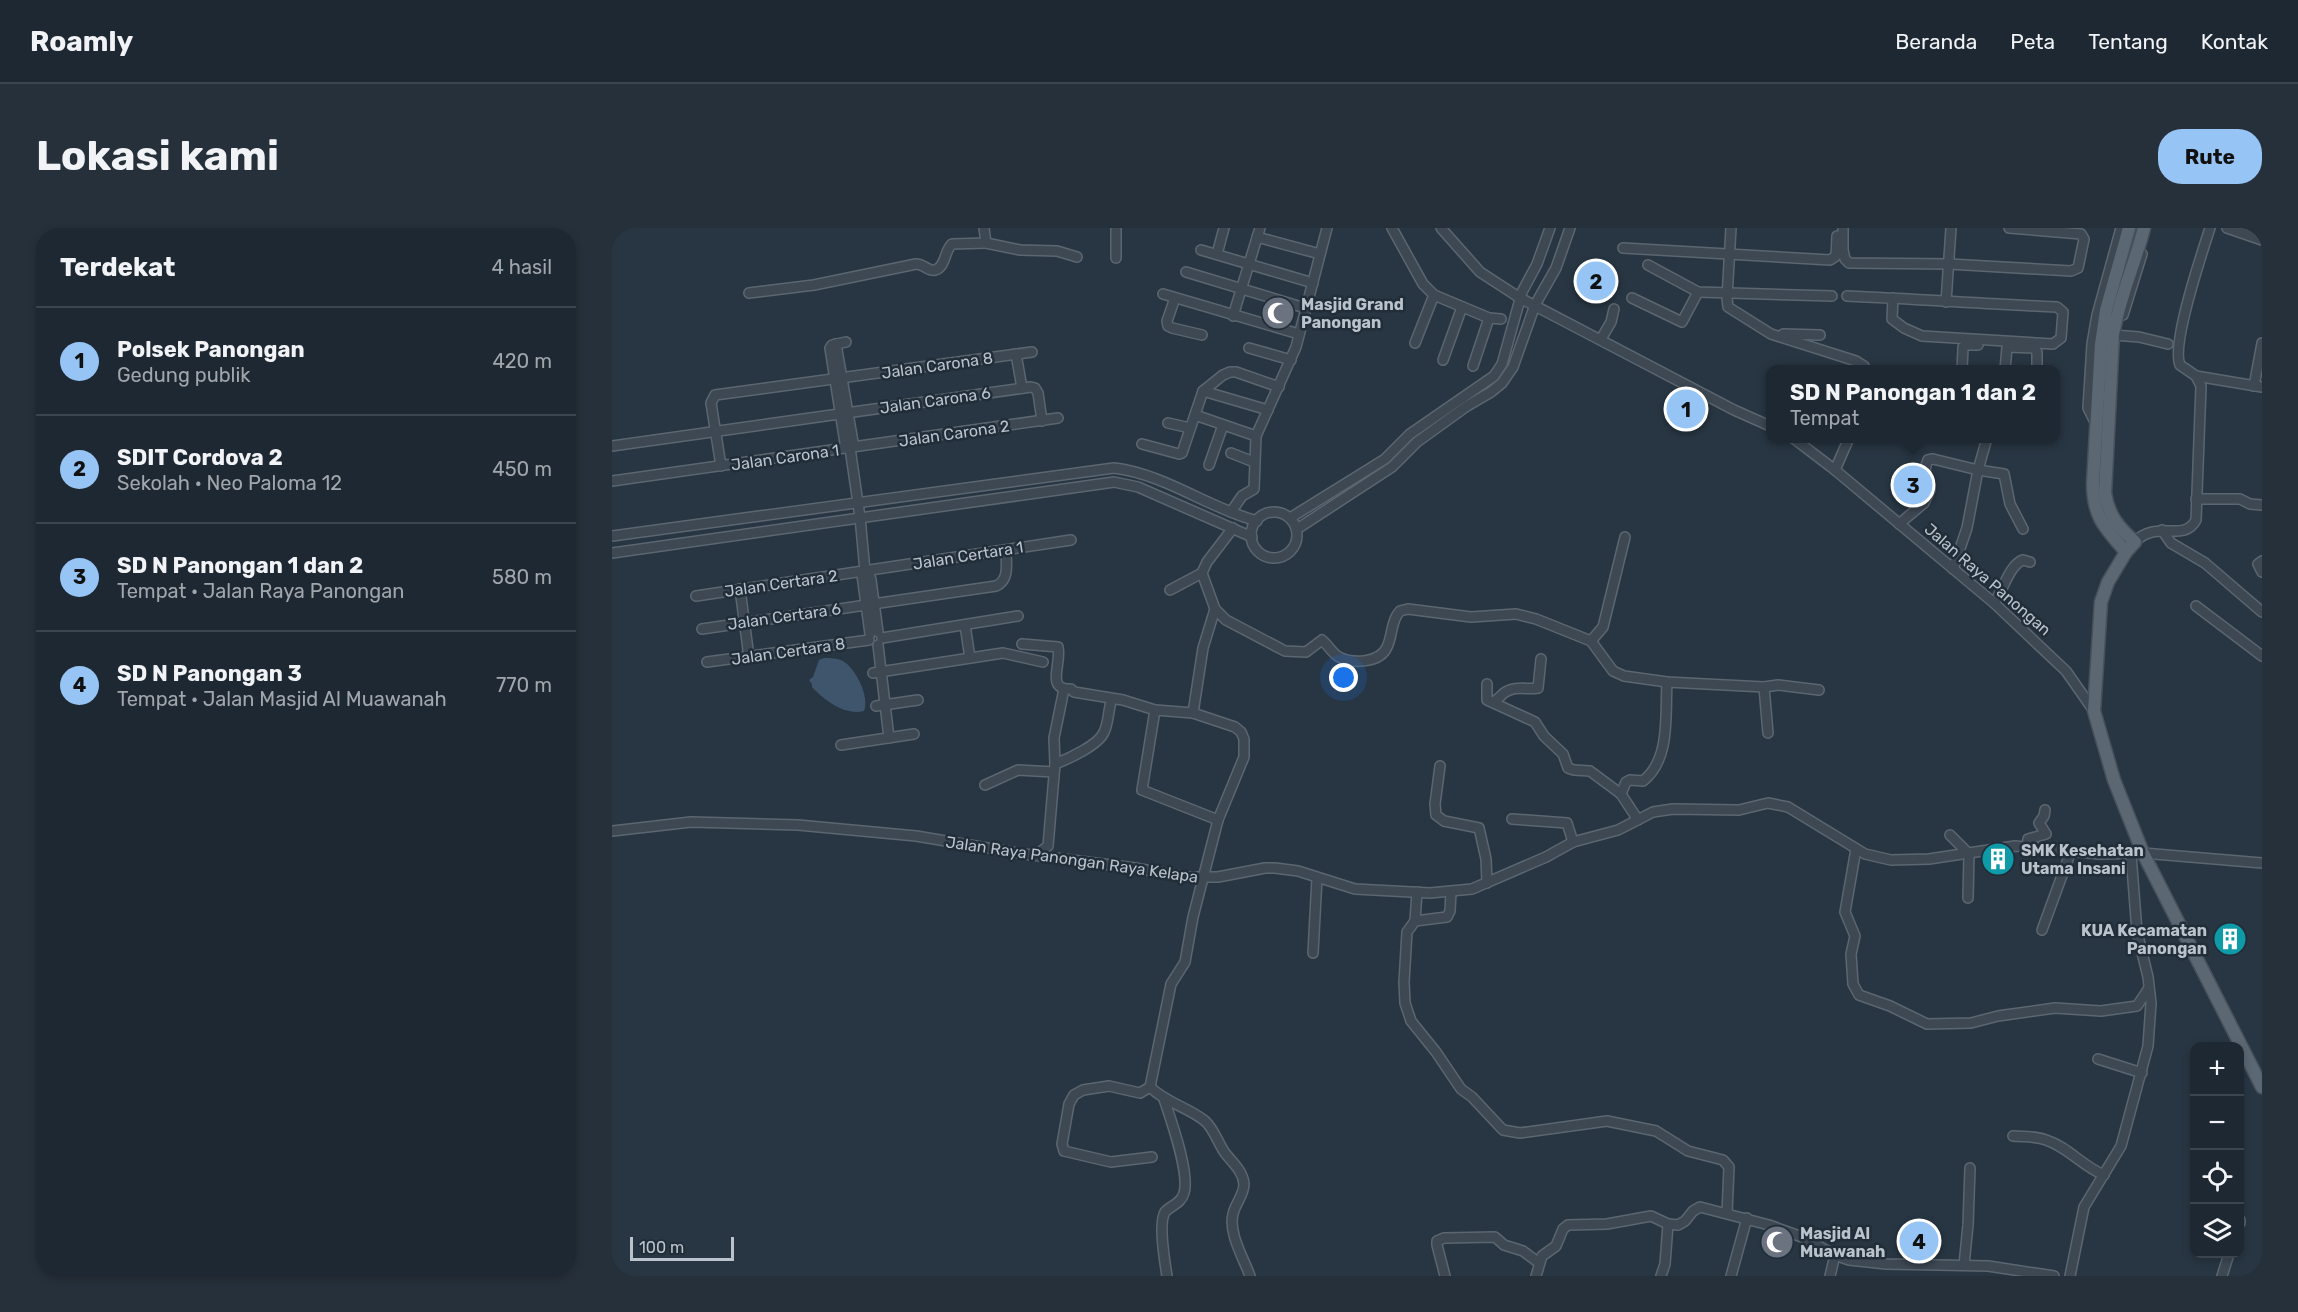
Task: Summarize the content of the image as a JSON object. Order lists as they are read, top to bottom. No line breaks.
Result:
{"streets":{"street":["Jalan Carona 8","Jalan Carona 6","Jalan Carona 2","Jalan Carona 1","Jalan Certara 1","Jalan Raya Panongan","Jalan Certara 2","Jalan Certara 6","Jalan Certara 8","Jalan Raya Panongan Raya Kelapa"]},"crossings":[["Jalan Carona 8","Jalan Carona 6"],["Jalan Carona 2","Jalan Carona 1"],["Jalan Certara 1","Jalan Certara 2"],["Jalan Certara 1","Jalan Certara 6"]],"places":{"mosque":["Masjid Grand Panongan","Masjid Al Muawanah"],"building":["SMK Kesehatan Utama Insani","KUA Kecamatan Panongan"]},"scale_bar":"100 m","page":{"header":"Roamly","nav":["Beranda","Peta","Tentang","Kontak"],"buttons":"Rute","title":"Lokasi kami","heading":["Terdekat","4 hasil"],"pins":["2","1","3","4"],"list":[{"mark":"1","name":"Polsek Panongan","note":"Gedung publik","value":"420 m"},{"mark":"2","name":"SDIT Cordova 2","note":"Sekolah · Neo Paloma 12","value":"450 m"},{"mark":"3","name":"SD N Panongan 1 dan 2","note":"Tempat · Jalan Raya Panongan","value":"580 m"},{"mark":"4","name":"SD N Panongan 3","note":"Tempat · Jalan Masjid Al Muawanah","value":"770 m"}],"popup":["SD N Panongan 1 dan 2","Tempat"],"map_buttons":["+","−"],"scale":"100 m"}}
